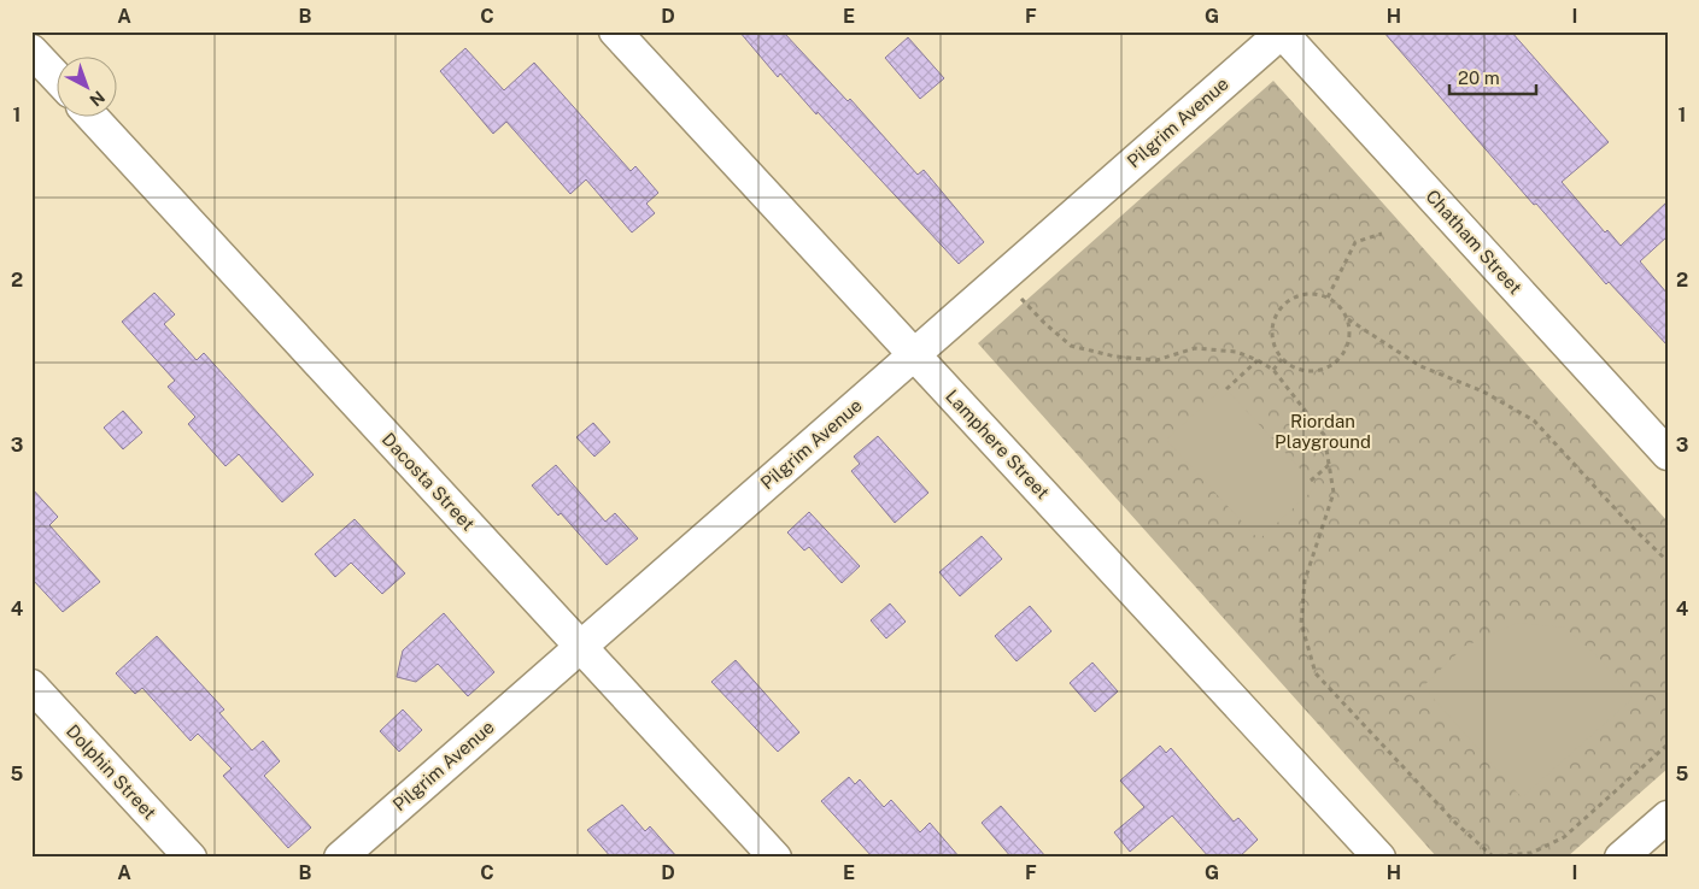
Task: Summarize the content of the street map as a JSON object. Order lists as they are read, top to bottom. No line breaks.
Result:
{"streets":{"street":["Pilgrim Avenue","Chatham Street","Lamphere Street","Dacosta Street","Dolphin Street"]},"crossings":[["Pilgrim Avenue","Chatham Street"],["Pilgrim Avenue","Lamphere Street"],["Pilgrim Avenue","Dacosta Street"]],"parks":["Riordan Playground"],"scale_bar":"20 m","north":"bottom right","grid":{"columns":["A","B","C","D","E","F","G","H","I"],"rows":["1","2","3","4","5"]}}
